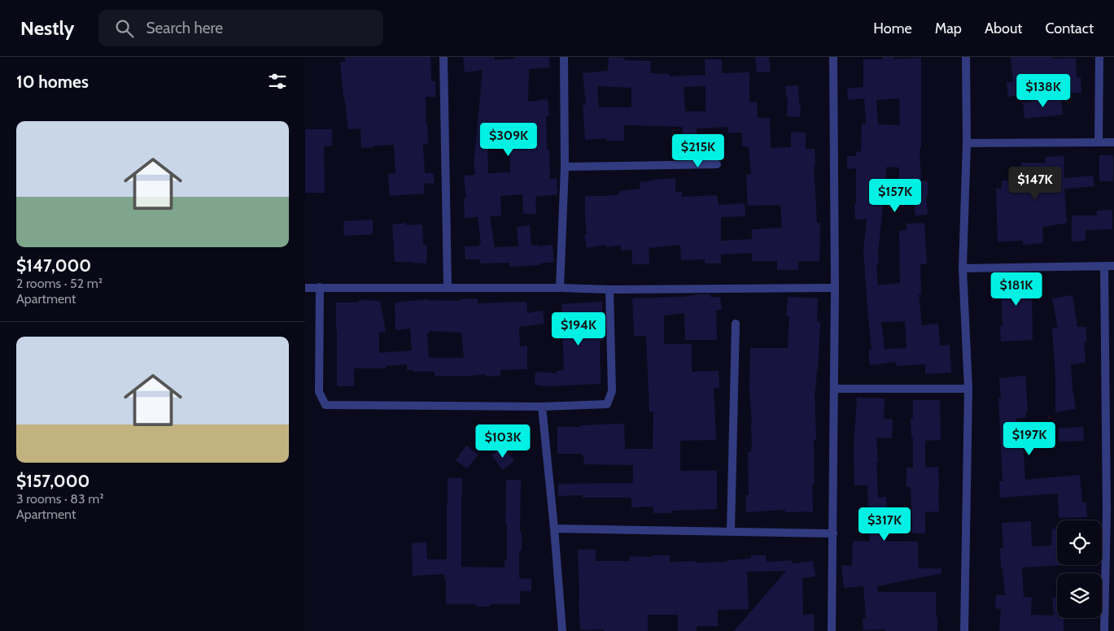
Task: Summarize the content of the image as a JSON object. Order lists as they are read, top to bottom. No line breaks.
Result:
{"page":{"header":"Nestly","search":"Search here","nav":["Home","Map","About","Contact"],"heading":"10 homes","price":["$138K","$309K","$215K","$147K","$157K","$181K","$194K","$197K","$103K","$317K"],"list":[{"name":"$147,000","note":"2 rooms · 52 m² · Apartment"},{"name":"$157,000","note":"3 rooms · 83 m² · Apartment"}]}}
